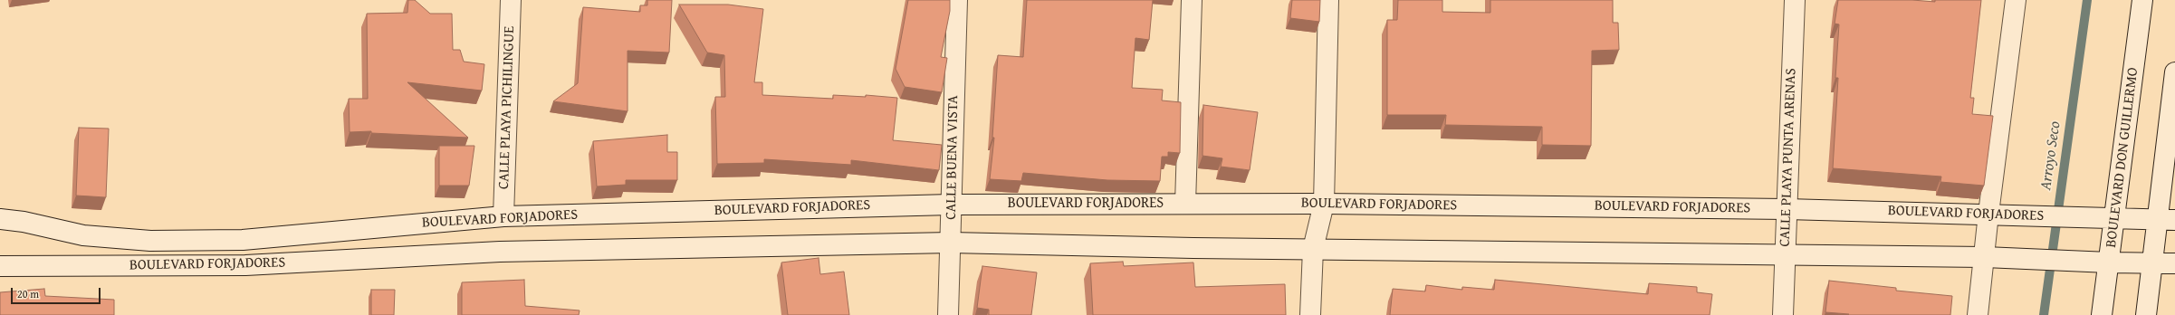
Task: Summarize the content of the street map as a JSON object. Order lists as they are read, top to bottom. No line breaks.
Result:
{"streets":{"main road":["CALLE PLAYA PICHILINGUE","CALLE BUENA VISTA","CALLE PLAYA PUNTA ARENAS","BOULEVARD DON GUILLERMO","BOULEVARD FORJADORES"]},"crossings":[["CALLE PLAYA PICHILINGUE","BOULEVARD FORJADORES"],["CALLE BUENA VISTA","BOULEVARD FORJADORES"],["CALLE PLAYA PUNTA ARENAS","BOULEVARD FORJADORES"],["BOULEVARD DON GUILLERMO","BOULEVARD FORJADORES"]],"water":["Arroyo Seco"],"scale_bar":"20 m"}
